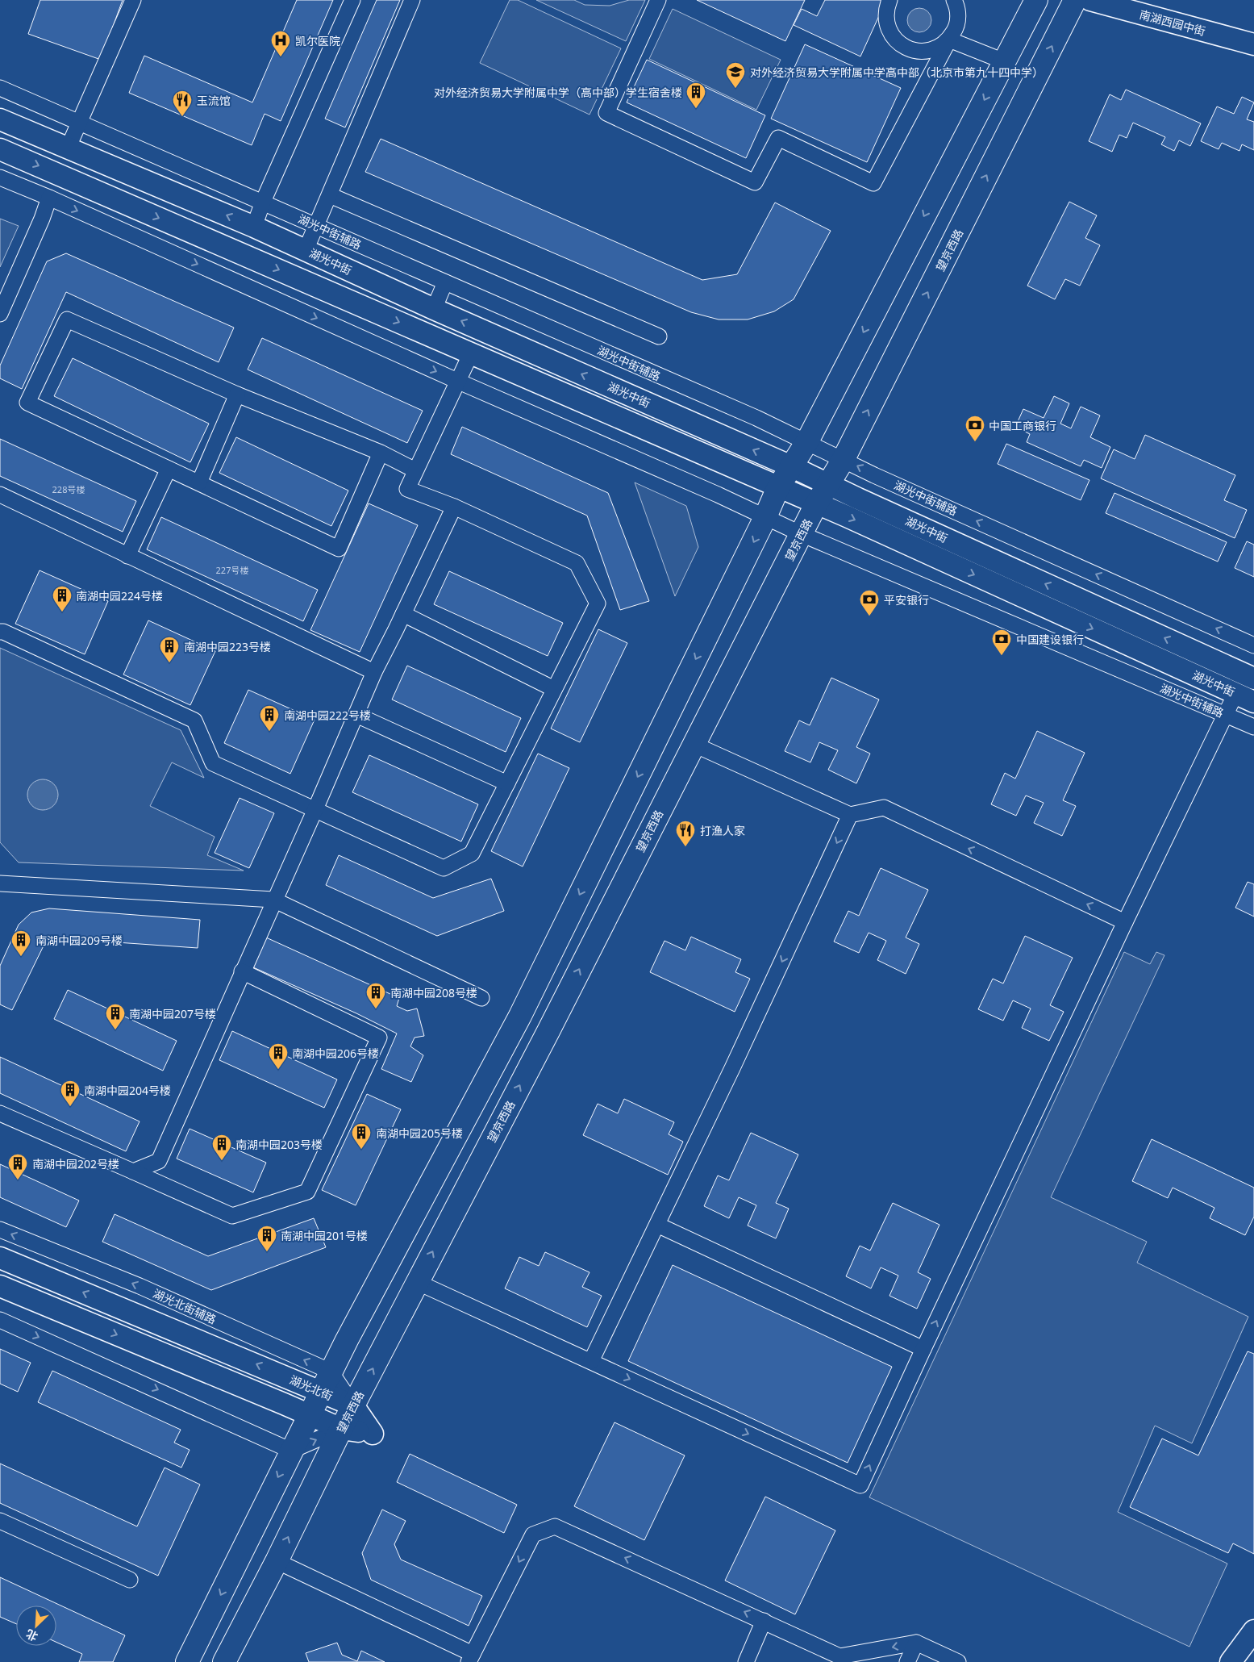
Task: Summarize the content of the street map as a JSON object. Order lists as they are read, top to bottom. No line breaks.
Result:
{"streets":{"main road":["南湖西园中街","望京西路","湖光中街","湖光北街"],"street":["湖光中街辅路","湖光北街辅路"]},"crossings":[["湖光中街辅路","望京西路"],["望京西路","湖光中街"],["望京西路","湖光北街"]],"places":{"hospital":["凯尔医院"],"school or university":["对外经济贸易大学附属中学高中部（北京市第九十四中学）"],"building":["对外经济贸易大学附属中学（高中部）学生宿舍楼","南湖中园224号楼","南湖中园223号楼","南湖中园222号楼","南湖中园209号楼","南湖中园208号楼","南湖中园207号楼","南湖中园206号楼","南湖中园204号楼","南湖中园205号楼","南湖中园203号楼","南湖中园202号楼","南湖中园201号楼"],"restaurant":["玉流馆","打渔人家"],"bank":["中国工商银行","平安银行","中国建设银行"]},"house_numbers":["228号楼","227号楼"],"north":"bottom left"}
